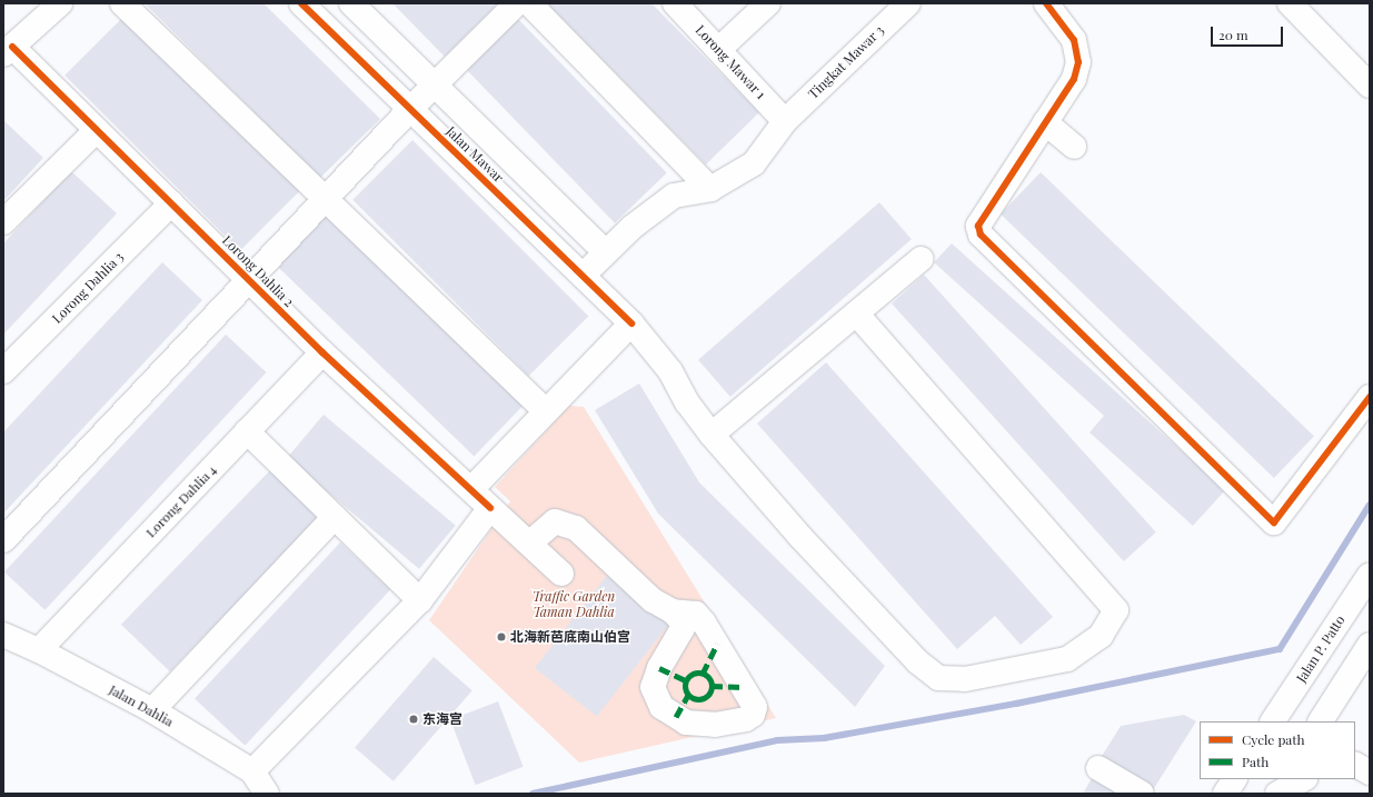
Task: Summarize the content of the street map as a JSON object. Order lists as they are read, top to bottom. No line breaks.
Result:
{"streets":{"street":["Lorong Mawar 1","Tingkat Mawar 3","Jalan Mawar","Lorong Dahlia 2","Lorong Dahlia 3","Lorong Dahlia 4","Jalan P. Patto","Jalan Dahlia"]},"crossings":[["Lorong Mawar 1","Tingkat Mawar 3"],["Lorong Dahlia 2","Lorong Dahlia 3"],["Lorong Dahlia 2","Lorong Dahlia 4"],["Lorong Dahlia 4","Jalan Dahlia"]],"parks":["Traffic Garden Taman Dahlia"],"places":["北海新芭底南山伯宫","东海宫"],"legend":["Cycle path","Path"],"scale_bar":"20 m"}
